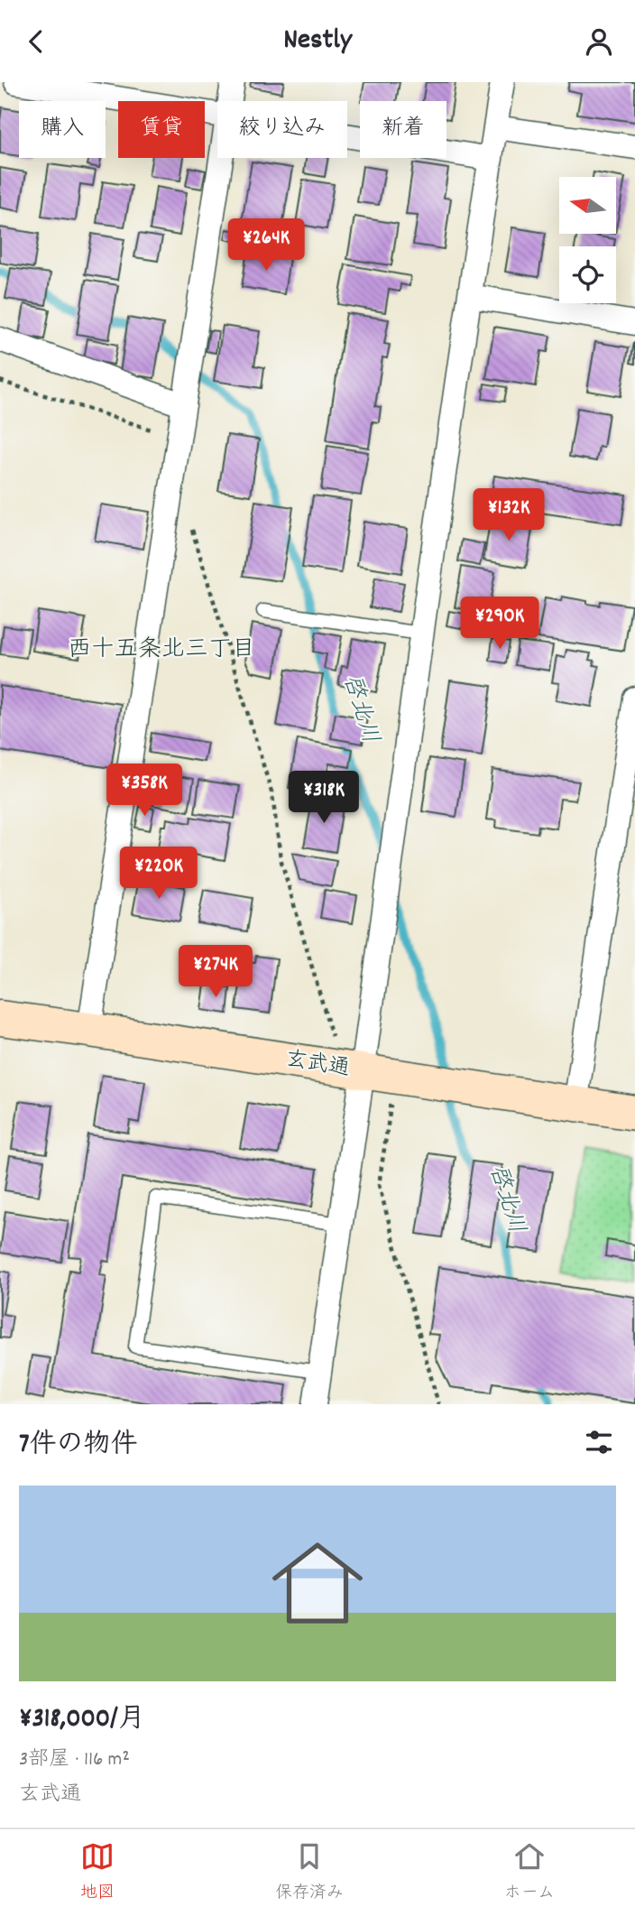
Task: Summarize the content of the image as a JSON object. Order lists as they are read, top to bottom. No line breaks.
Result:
{"streets":{"street":["玄武通"]},"districts":["西十五条北三丁目"],"water":["啓北川"],"north":"left","page":{"header":"Nestly","chip":["購入","賃貸","絞り込み","新着"],"price":["¥264K","¥132K","¥290K","¥358K","¥318K","¥220K","¥274K"],"heading":"7件の物件","list":[{"name":"¥318,000/月","note":"3部屋 · 116 m² · 玄武通"}],"tabs":["地図","保存済み","ホーム"]}}
